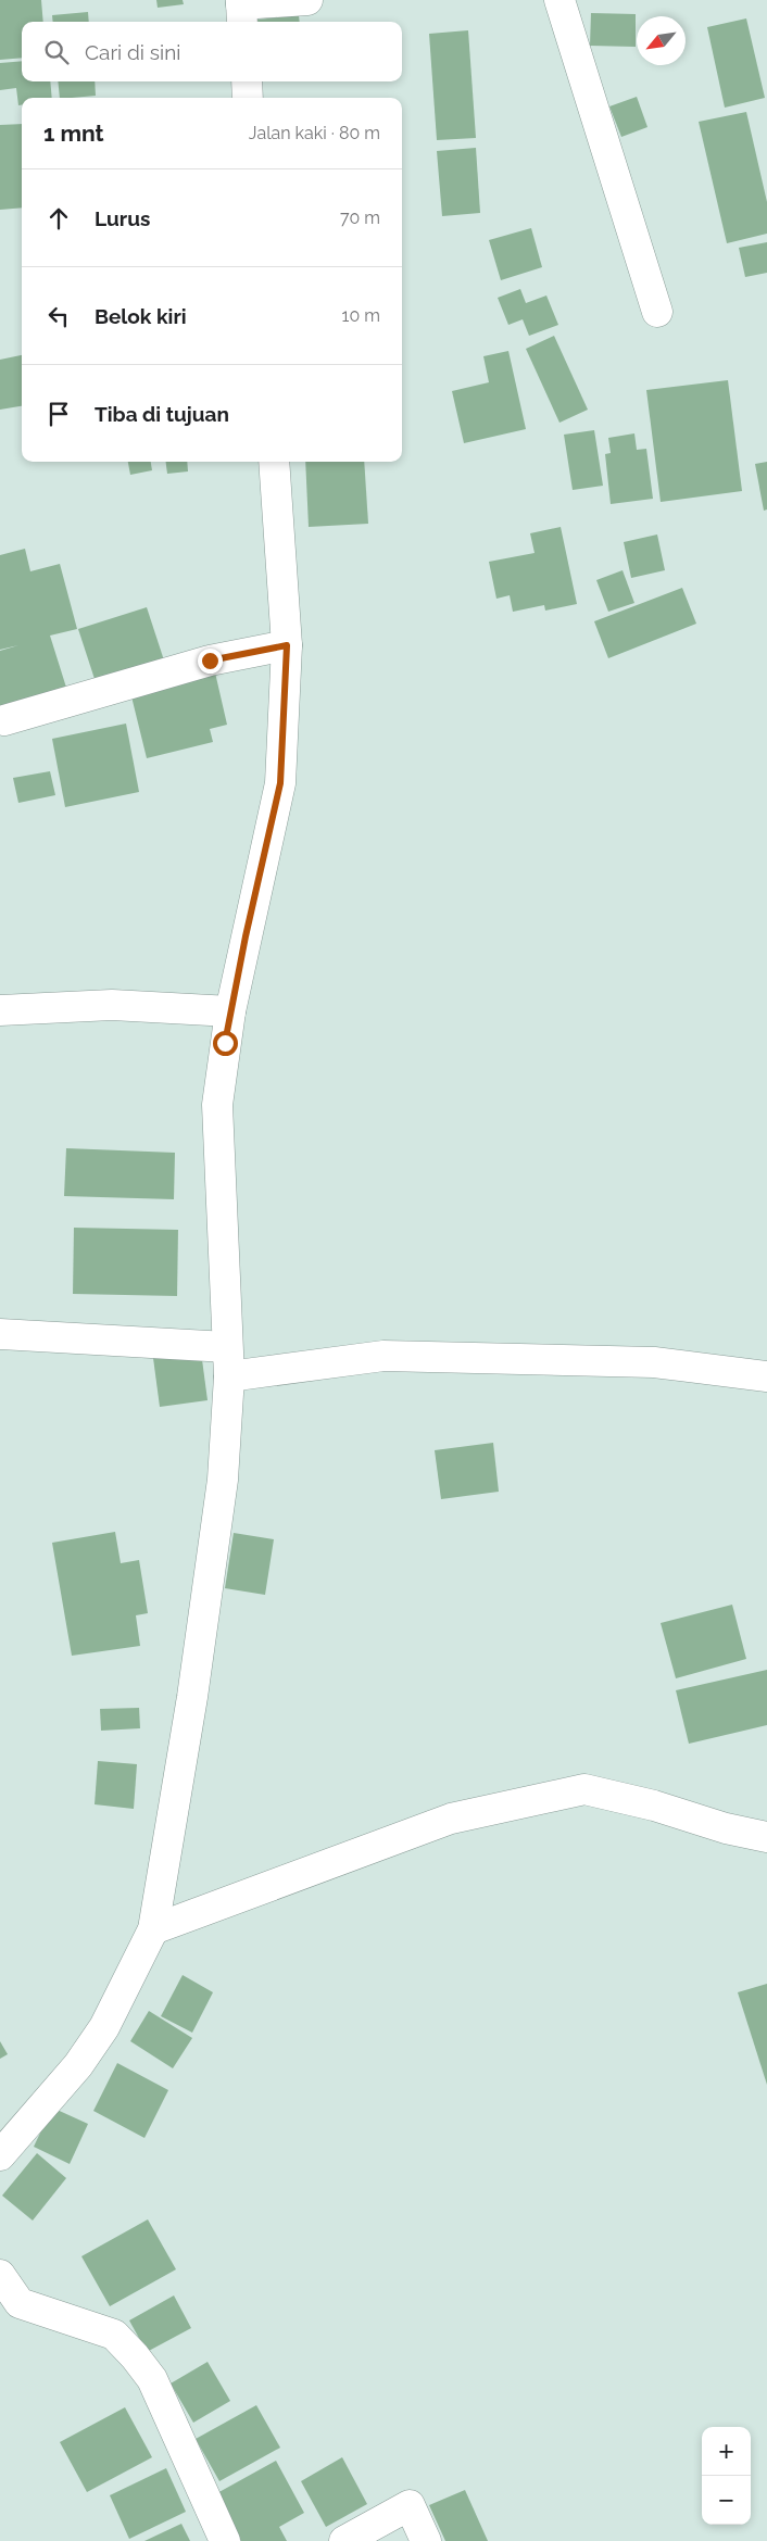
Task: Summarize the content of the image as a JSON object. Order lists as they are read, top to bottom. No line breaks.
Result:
{"north":"bottom left","page":{"search":"Cari di sini","heading":["1 mnt","Jalan kaki · 80 m"],"list":[["Lurus","70 m"],["Belok kiri","10 m"],"Tiba di tujuan"],"map_buttons":["+","−"]}}
